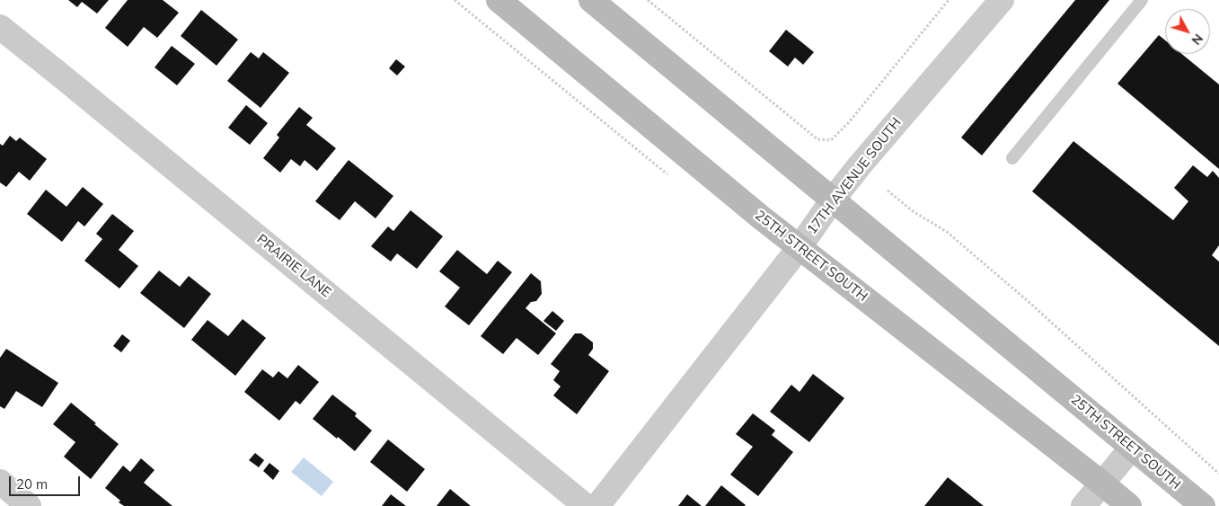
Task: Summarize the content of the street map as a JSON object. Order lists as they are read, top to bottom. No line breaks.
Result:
{"streets":{"main road":["25TH STREET SOUTH"],"street":["17TH AVENUE SOUTH","PRAIRIE LANE"]},"crossings":[["17TH AVENUE SOUTH","25TH STREET SOUTH"]],"scale_bar":"20 m","north":"bottom right"}
